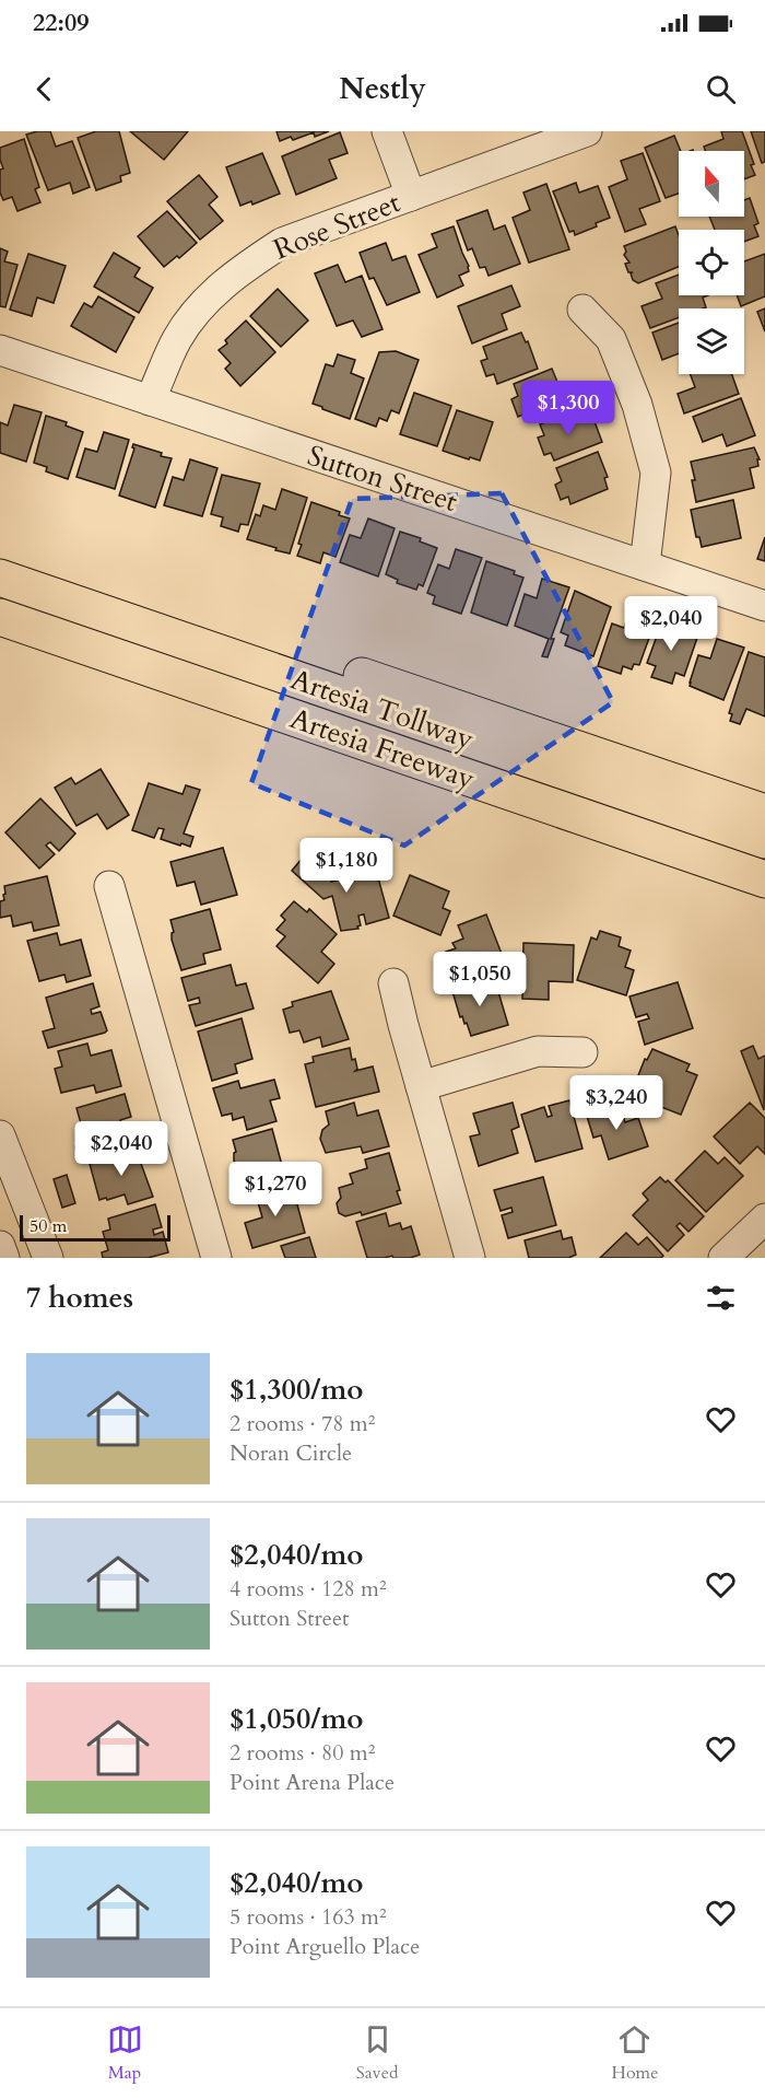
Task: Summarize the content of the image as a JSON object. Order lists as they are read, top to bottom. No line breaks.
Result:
{"streets":{"highway":["Artesia Tollway","Artesia Freeway"],"street":["Rose Street","Sutton Street"]},"crossings":[["Rose Street","Sutton Street"]],"scale_bar":"50 m","north":"top","page":{"status":"22:09","header":"Nestly","price":["$1,300","$2,040","$1,180","$1,050","$3,240","$2,040","$1,270"],"scale":"50 m","heading":"7 homes","list":[{"name":"$1,300/mo","note":"2 rooms · 78 m² · Noran Circle"},{"name":"$2,040/mo","note":"4 rooms · 128 m² · Sutton Street"},{"name":"$1,050/mo","note":"2 rooms · 80 m² · Point Arena Place"},{"name":"$2,040/mo","note":"5 rooms · 163 m² · Point Arguello Place"}],"tabs":["Map","Saved","Home"]}}
